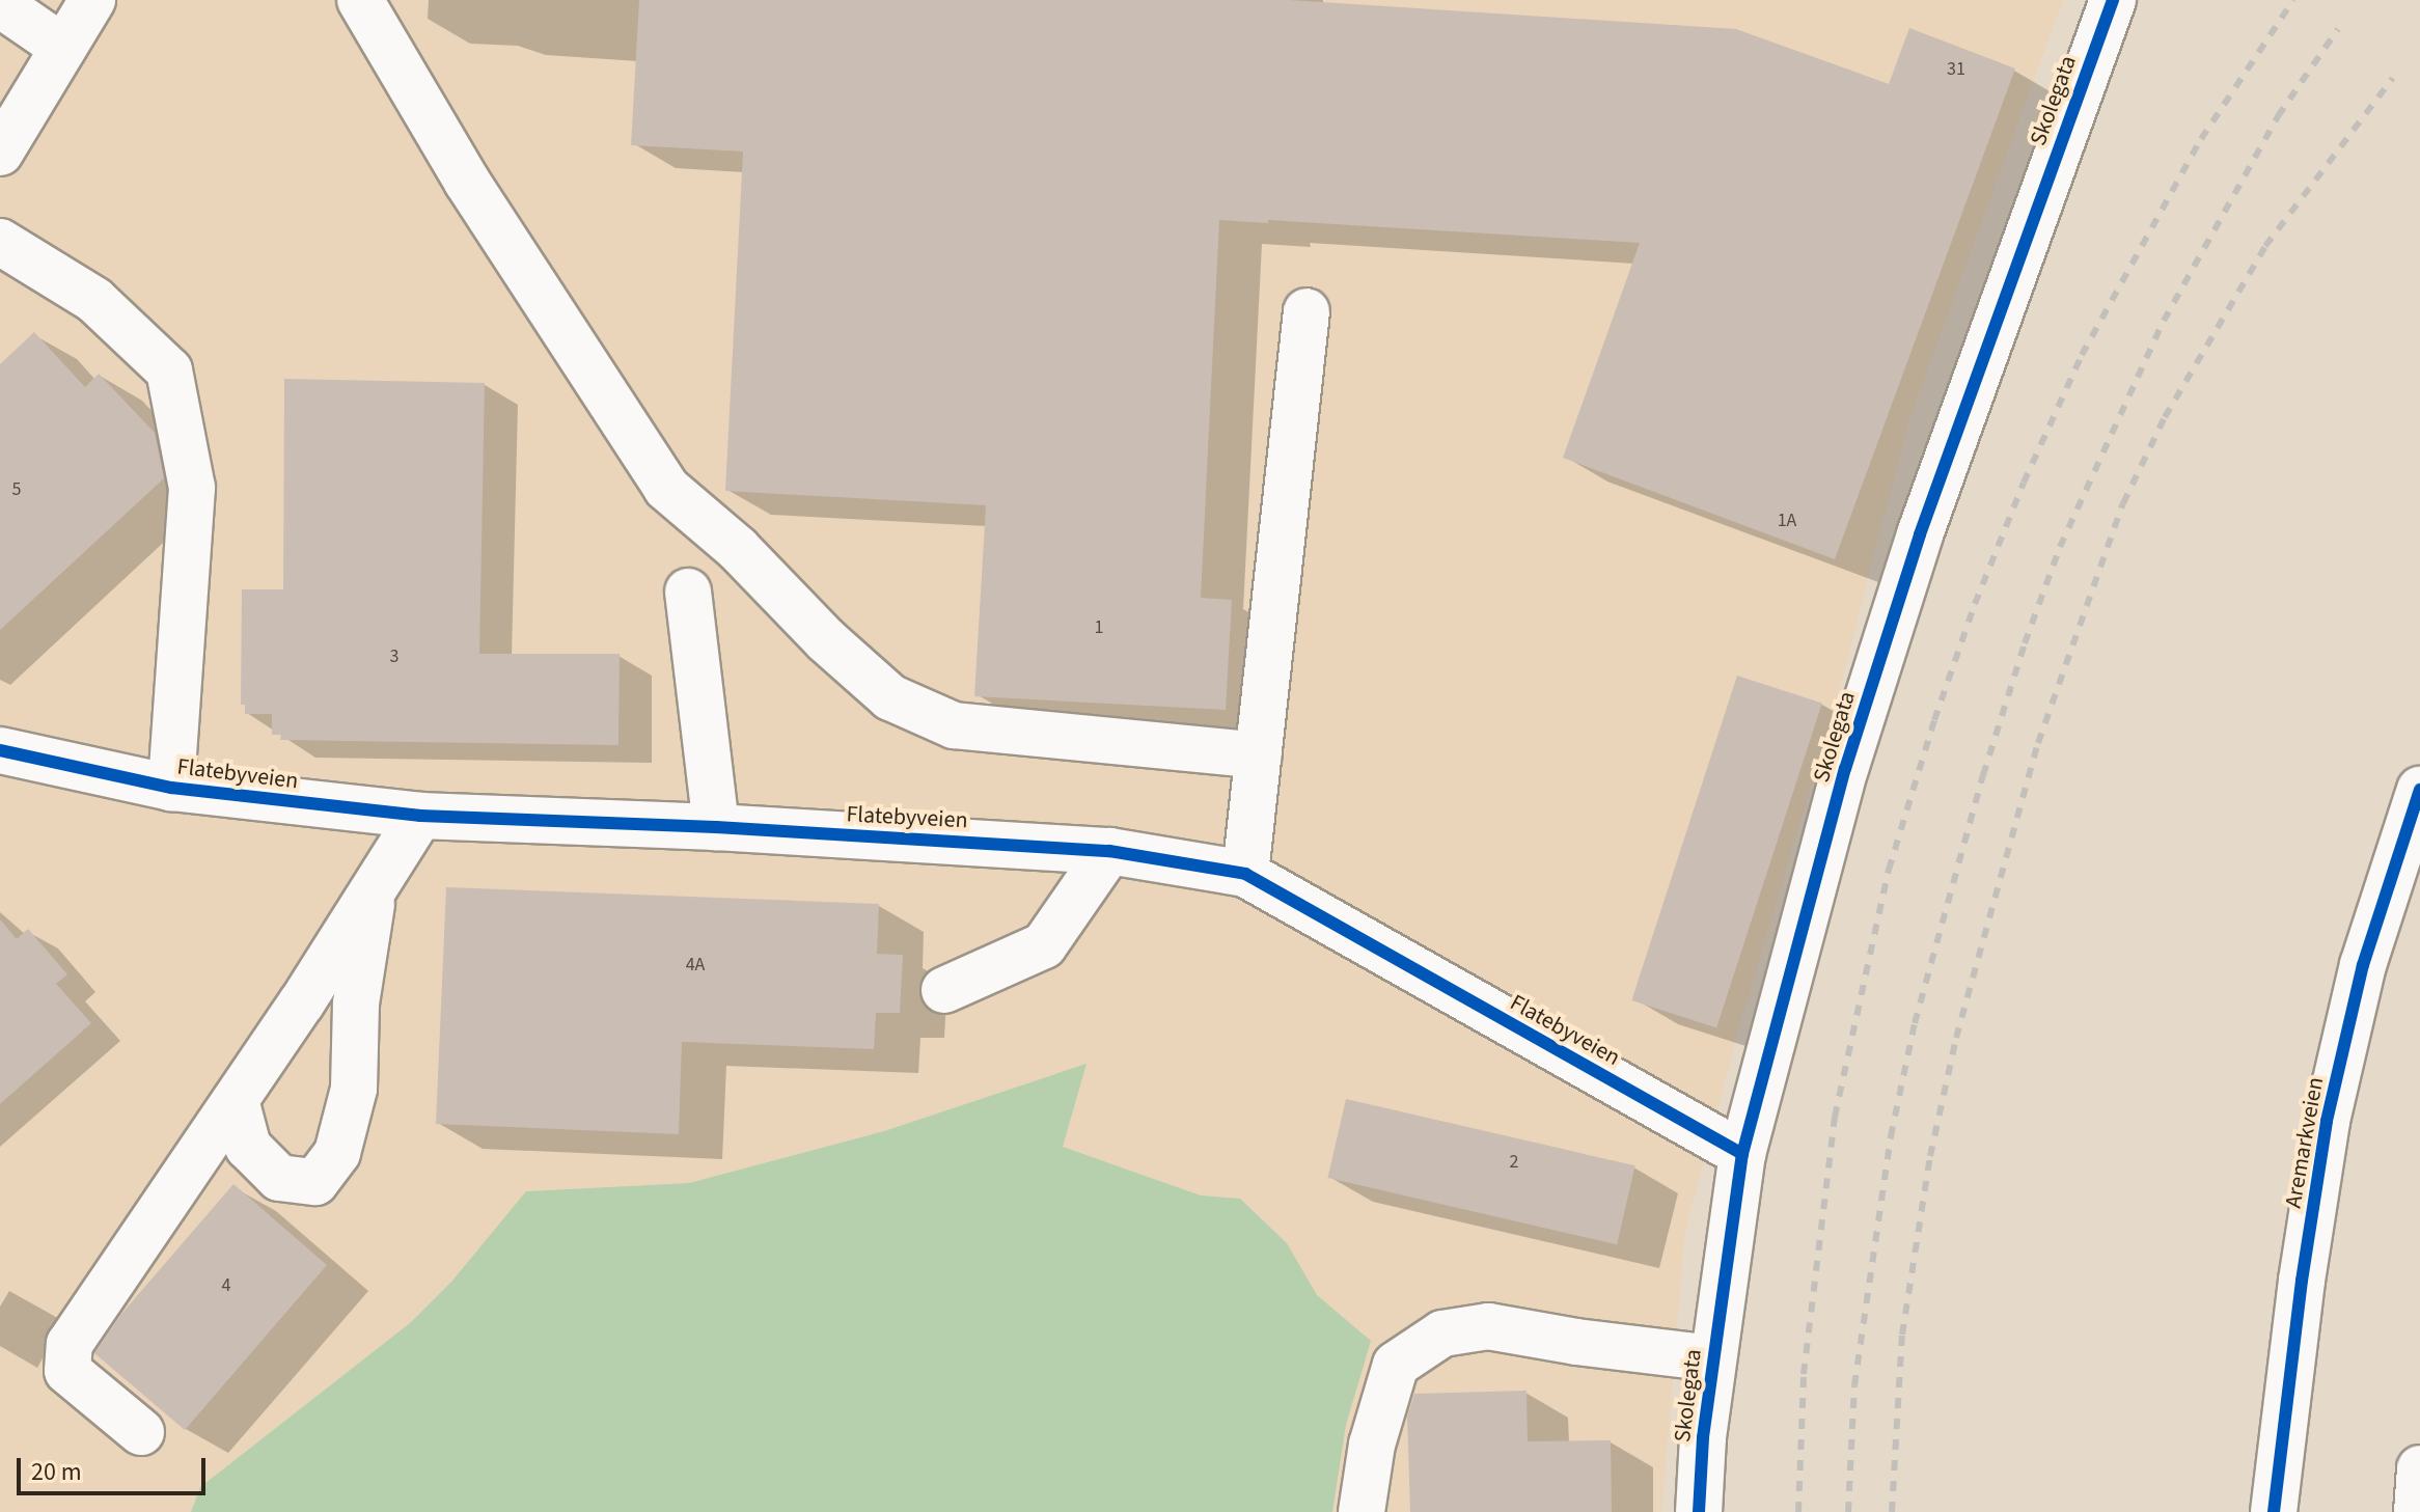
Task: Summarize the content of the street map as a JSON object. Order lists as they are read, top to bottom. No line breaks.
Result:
{"streets":{"street":["Skolegata","Flatebyveien","Aremarkveien"]},"crossings":[["Skolegata","Flatebyveien"]],"house_numbers":["31","5","1A","1","3","4A","2","4"],"scale_bar":"20 m"}
